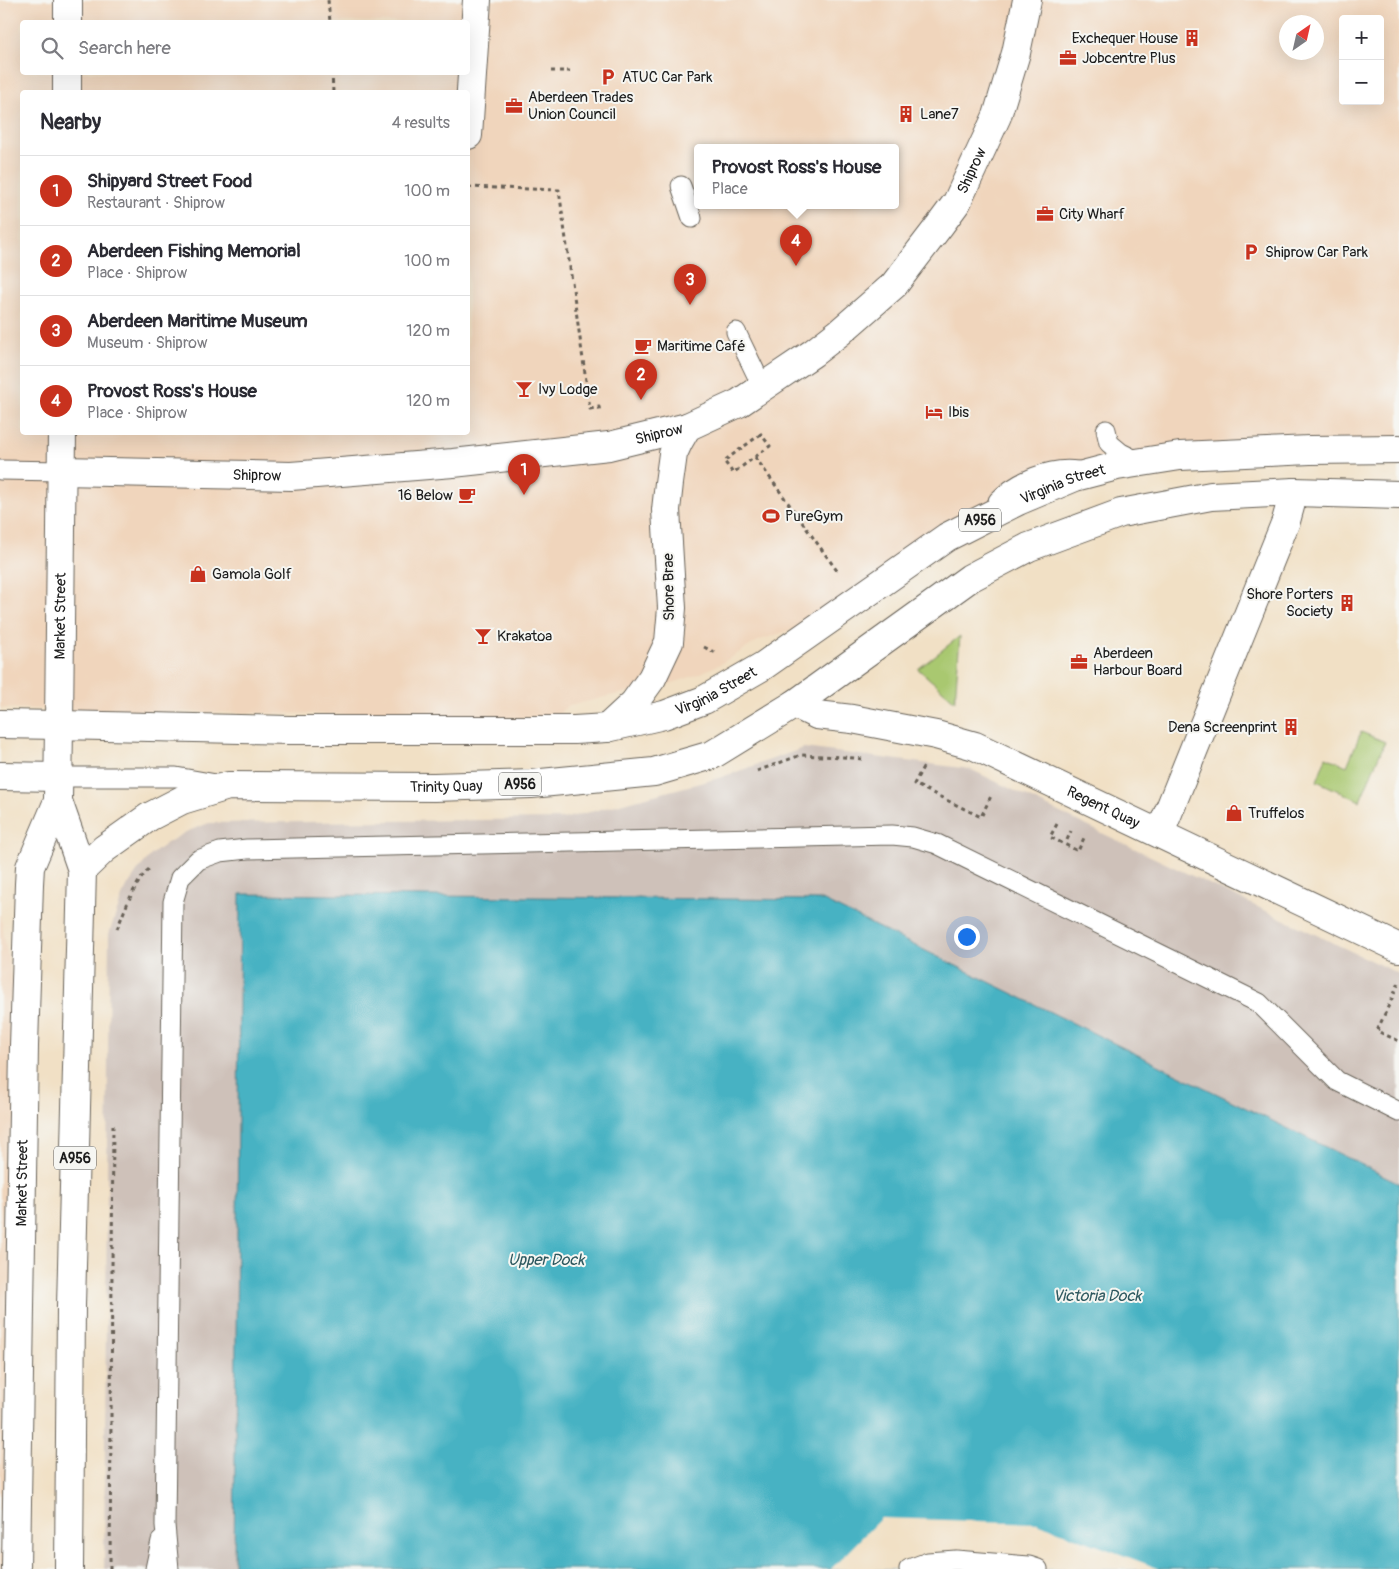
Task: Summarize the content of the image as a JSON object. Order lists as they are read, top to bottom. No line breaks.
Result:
{"streets":{"main road":["Shiprow","Virginia Street","A956","Shore Brae","Market Street","Trinity Quay","Regent Quay"]},"crossings":[["Shiprow","Shore Brae"],["Shiprow","Market Street"],["Virginia Street","A956"],["Virginia Street","Shore Brae"],["A956","Shore Brae"],["A956","Market Street"],["A956","Trinity Quay"],["A956","Regent Quay"],["Market Street","Trinity Quay"],["Trinity Quay","Regent Quay"]],"water":["Upper Dock","Victoria Dock"],"places":{"building":["Exchequer House","Lane7","Shore Porters Society","Dena Screenprint"],"office":["Jobcentre Plus","Aberdeen Trades Union Council","City Wharf","Aberdeen Harbour Board"],"parking":["ATUC Car Park","Shiprow Car Park"],"cafe":["Maritime Café","16 Below"],"bar":["Ivy Lodge","Krakatoa"],"hotel":["Ibis"],"sports":["PureGym"],"shop":["Gamola Golf","Truffelos"]},"north":"top right","page":{"map_buttons":["+","−"],"search":"Search here","heading":["Nearby","4 results"],"popup":["Provost Ross's House","Place"],"list":[{"mark":"1","name":"Shipyard Street Food","note":"Restaurant · Shiprow","value":"100 m"},{"mark":"2","name":"Aberdeen Fishing Memorial","note":"Place · Shiprow","value":"100 m"},{"mark":"3","name":"Aberdeen Maritime Museum","note":"Museum · Shiprow","value":"120 m"},{"mark":"4","name":"Provost Ross's House","note":"Place · Shiprow","value":"120 m"}],"pins":["4","3","2","1"]}}
